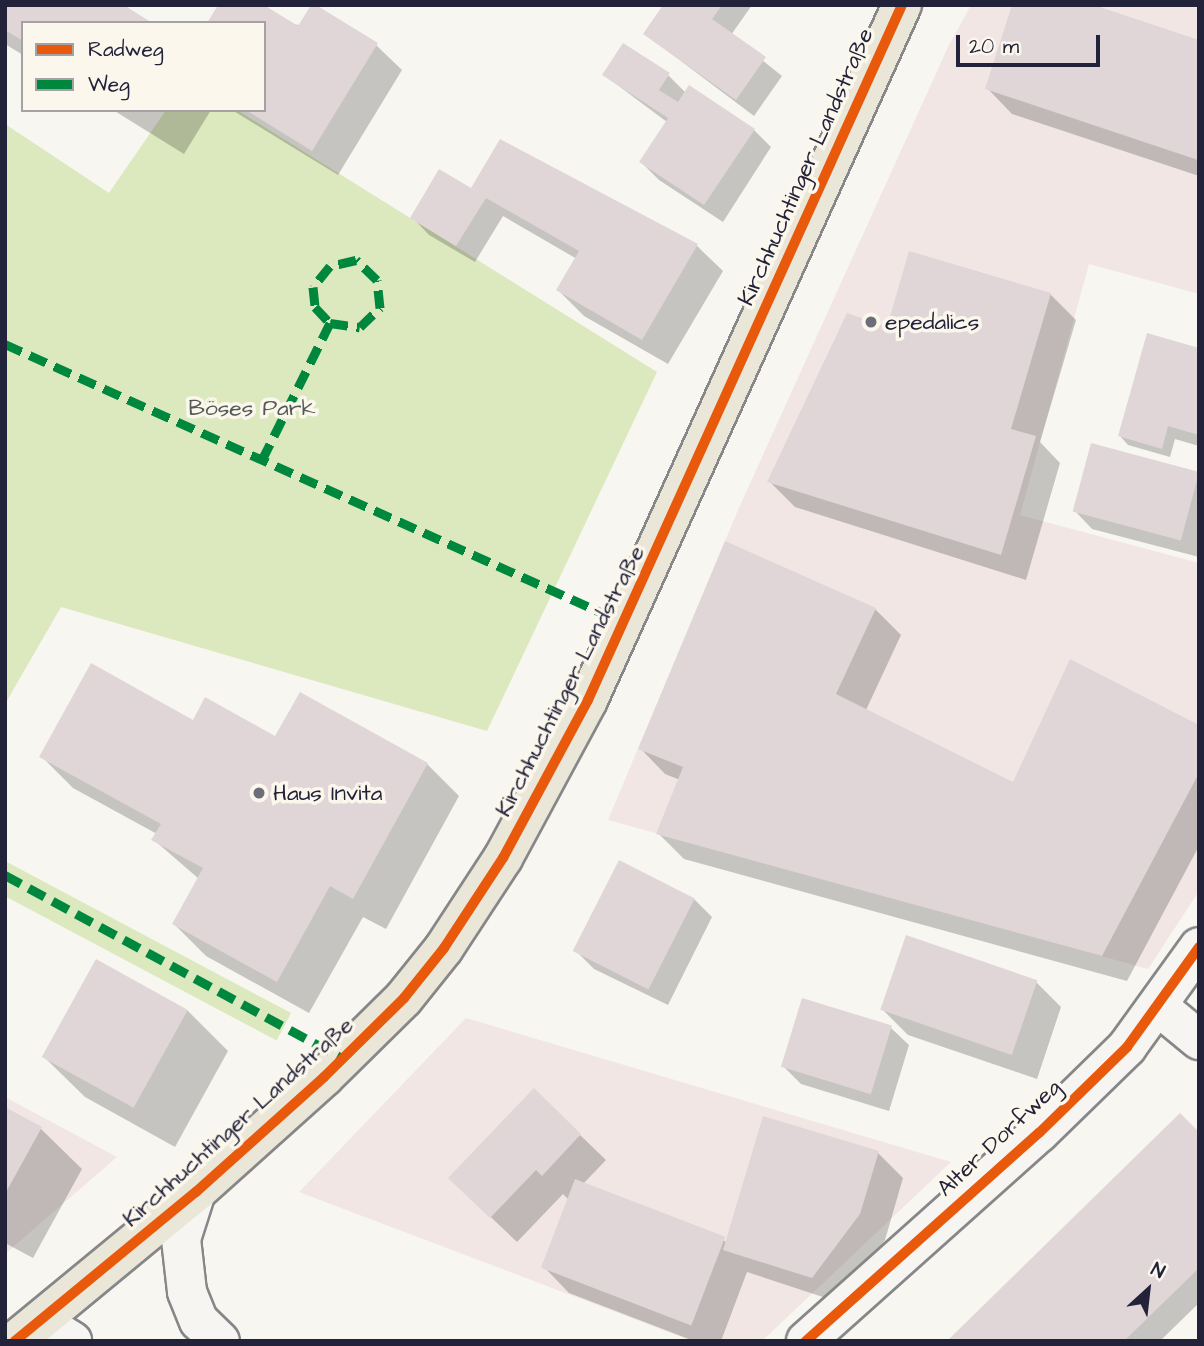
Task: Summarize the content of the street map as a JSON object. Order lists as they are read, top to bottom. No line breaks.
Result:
{"streets":{"main road":["Kirchhuchtinger Landstraße"],"street":["Alter Dorfweg"]},"parks":["Böses Park"],"places":["epedalics","Haus Invita"],"legend":["Radweg","Weg"],"scale_bar":"20 m","north":"top right"}
